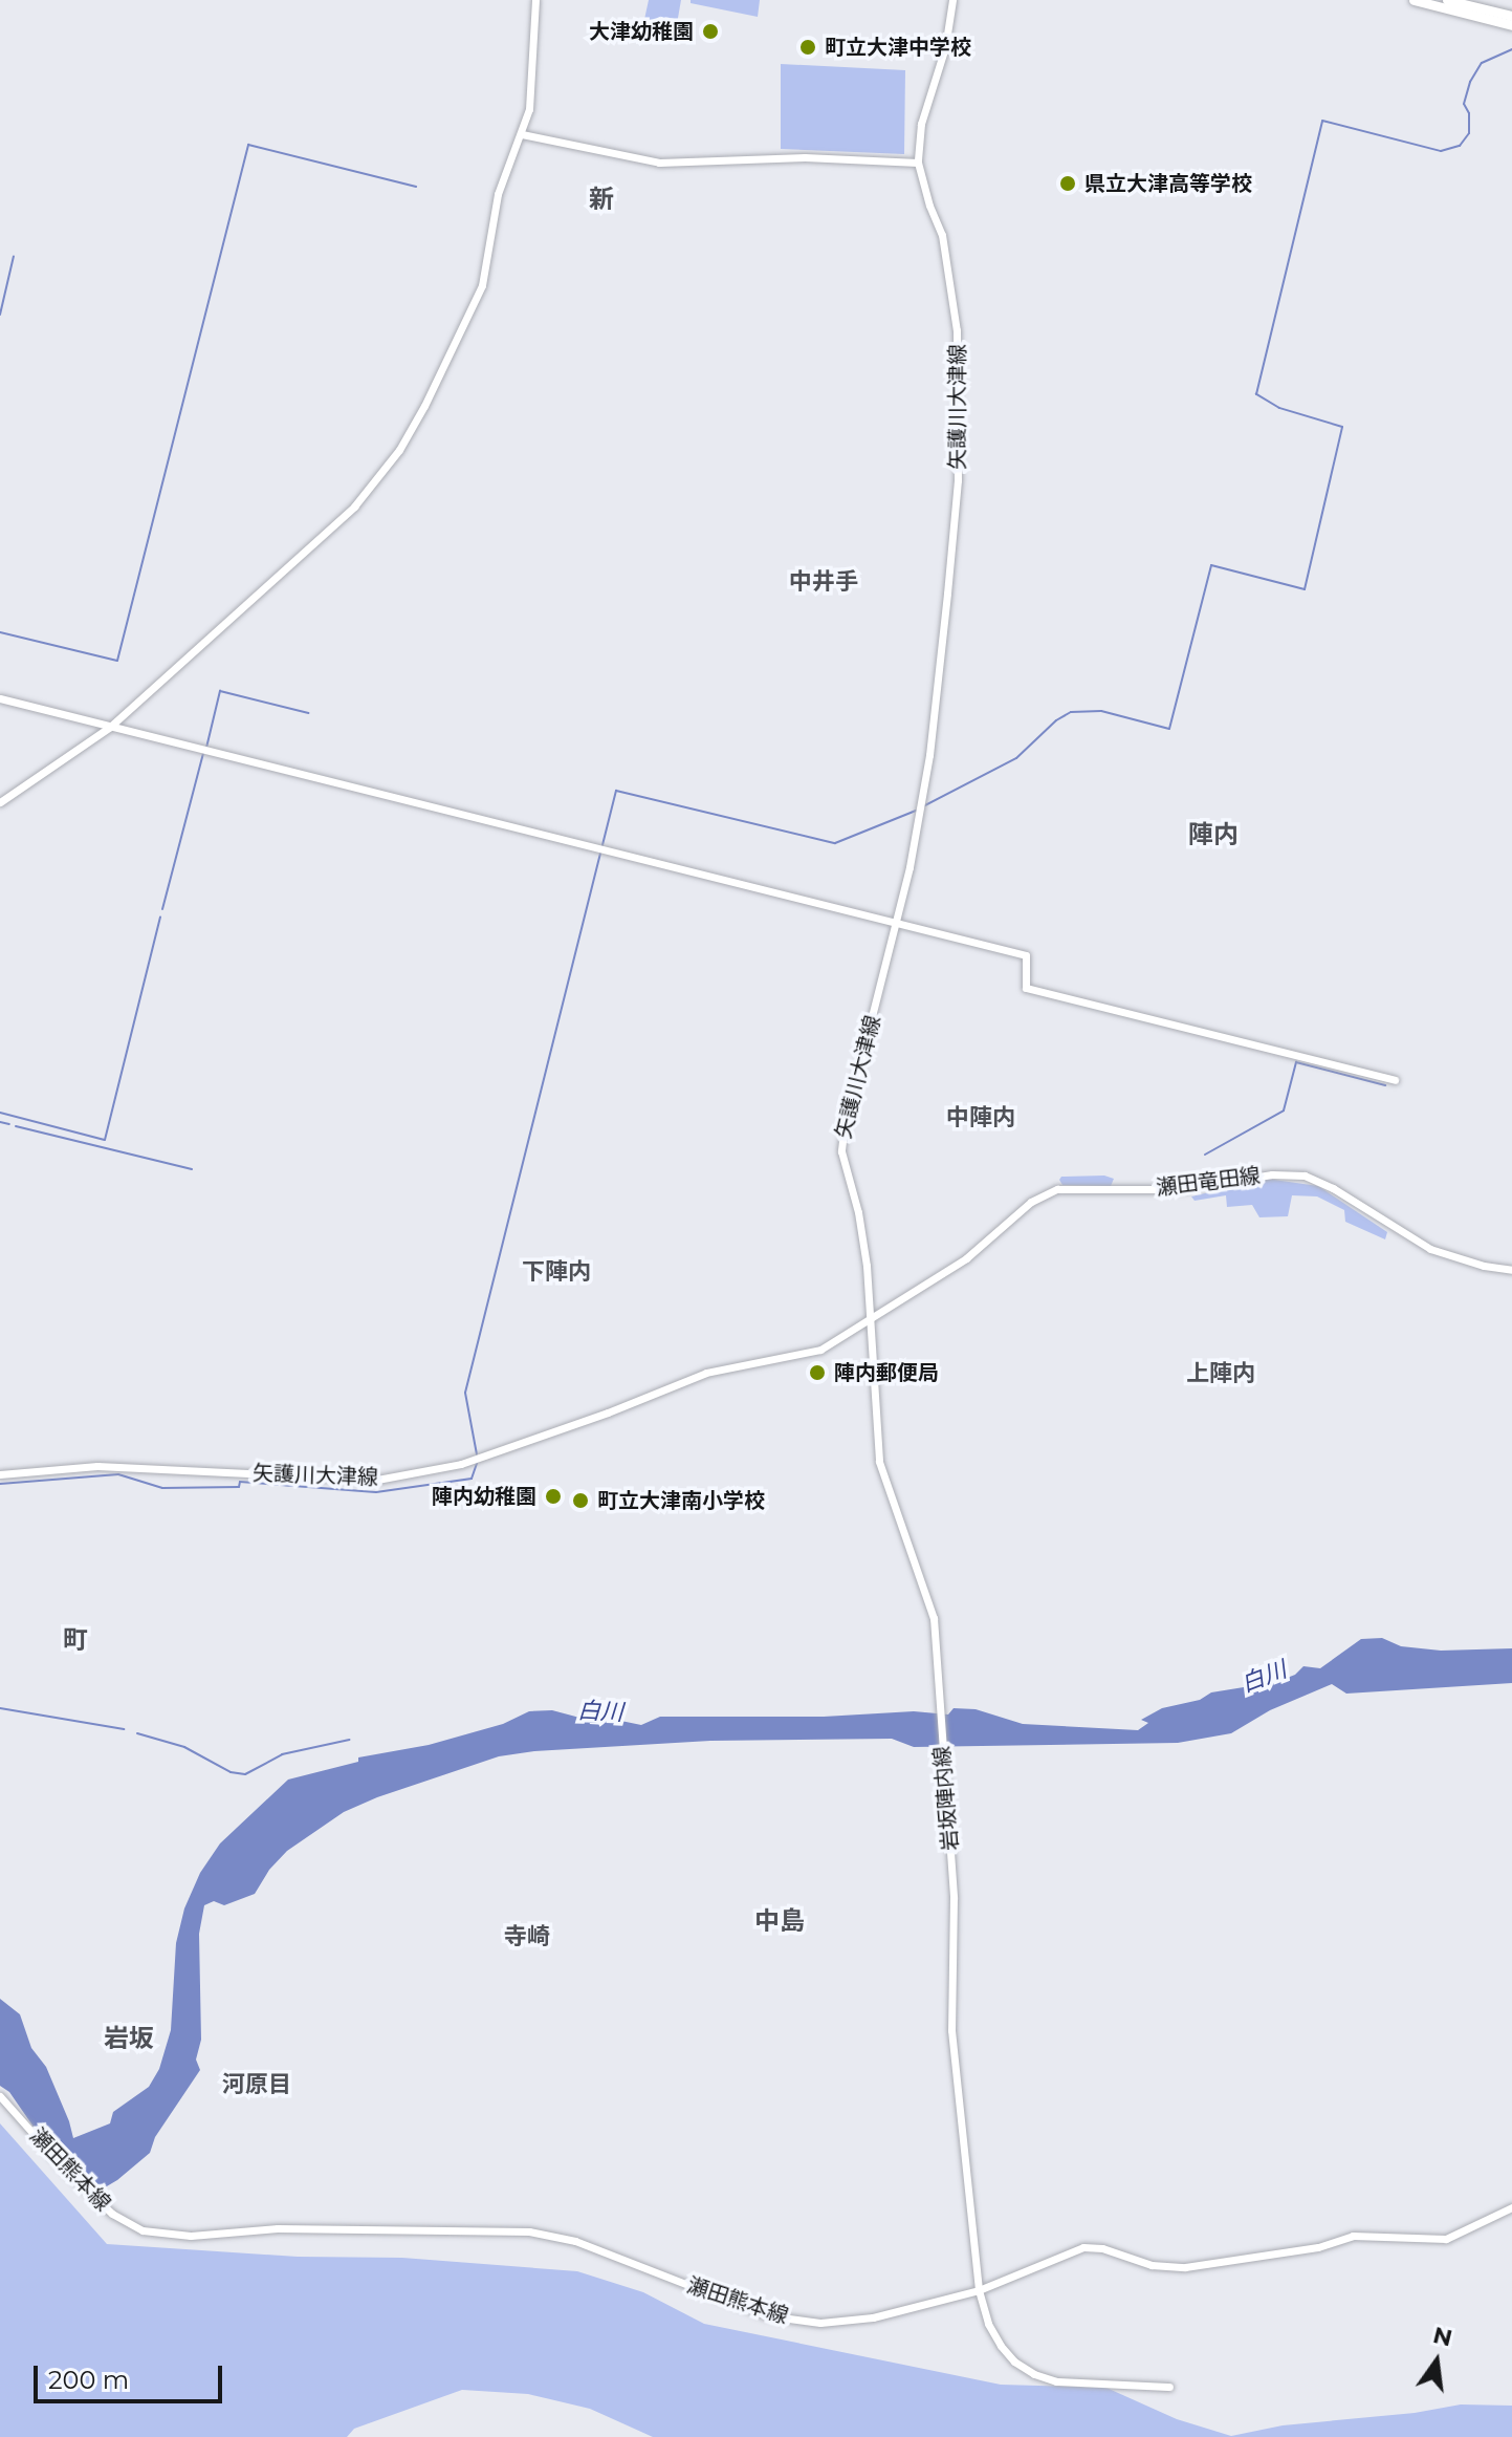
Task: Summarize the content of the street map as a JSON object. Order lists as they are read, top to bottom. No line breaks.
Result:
{"streets":{"main road":["矢護川大津線","瀬田竜田線","岩坂陣内線","瀬田熊本線"]},"crossings":[["矢護川大津線","瀬田竜田線"],["矢護川大津線","岩坂陣内線"],["瀬田竜田線","岩坂陣内線"],["岩坂陣内線","瀬田熊本線"]],"districts":["新","中井手","陣内","中陣内","下陣内","上陣内","町","中島","寺崎","岩坂","河原目"],"water":["白川"],"places":["大津幼稚園","町立大津中学校","県立大津高等学校","陣内郵便局","陣内幼稚園","町立大津南小学校"],"scale_bar":"200 m","north":"top"}
